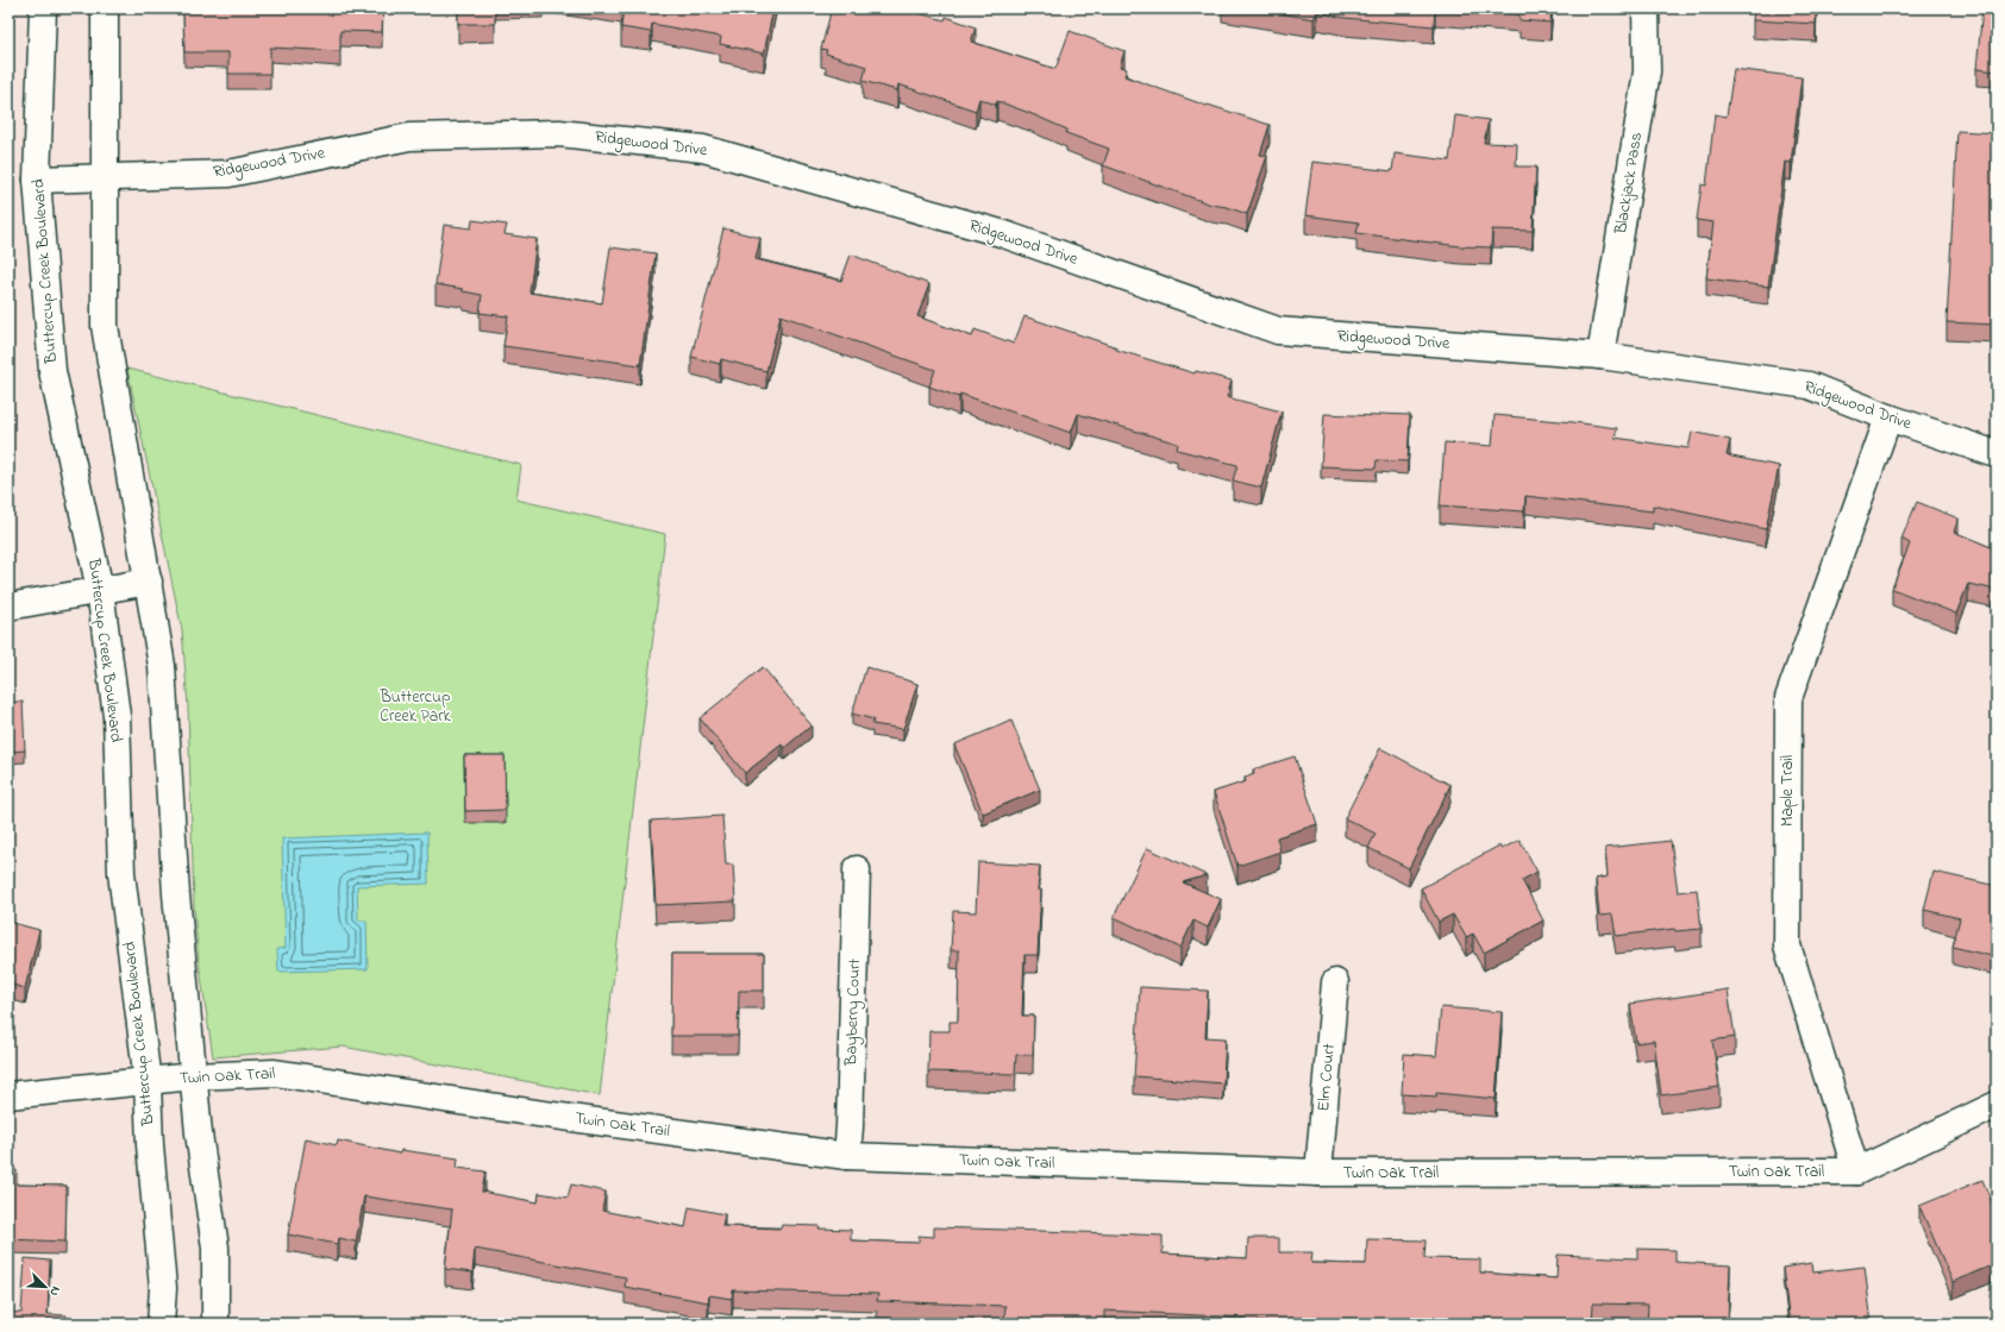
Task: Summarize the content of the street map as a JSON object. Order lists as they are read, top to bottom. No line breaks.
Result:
{"streets":{"street":["Ridgewood Drive","Blackjack Pass","Buttercup Creek Boulevard","Maple Trail","Bayberry Court","Twin Oak Trail","Elm Court"]},"crossings":[["Ridgewood Drive","Blackjack Pass"],["Ridgewood Drive","Buttercup Creek Boulevard"],["Ridgewood Drive","Maple Trail"],["Buttercup Creek Boulevard","Twin Oak Trail"],["Maple Trail","Twin Oak Trail"],["Bayberry Court","Twin Oak Trail"],["Twin Oak Trail","Elm Court"]],"parks":["Buttercup Creek Park"],"north":"bottom right"}
